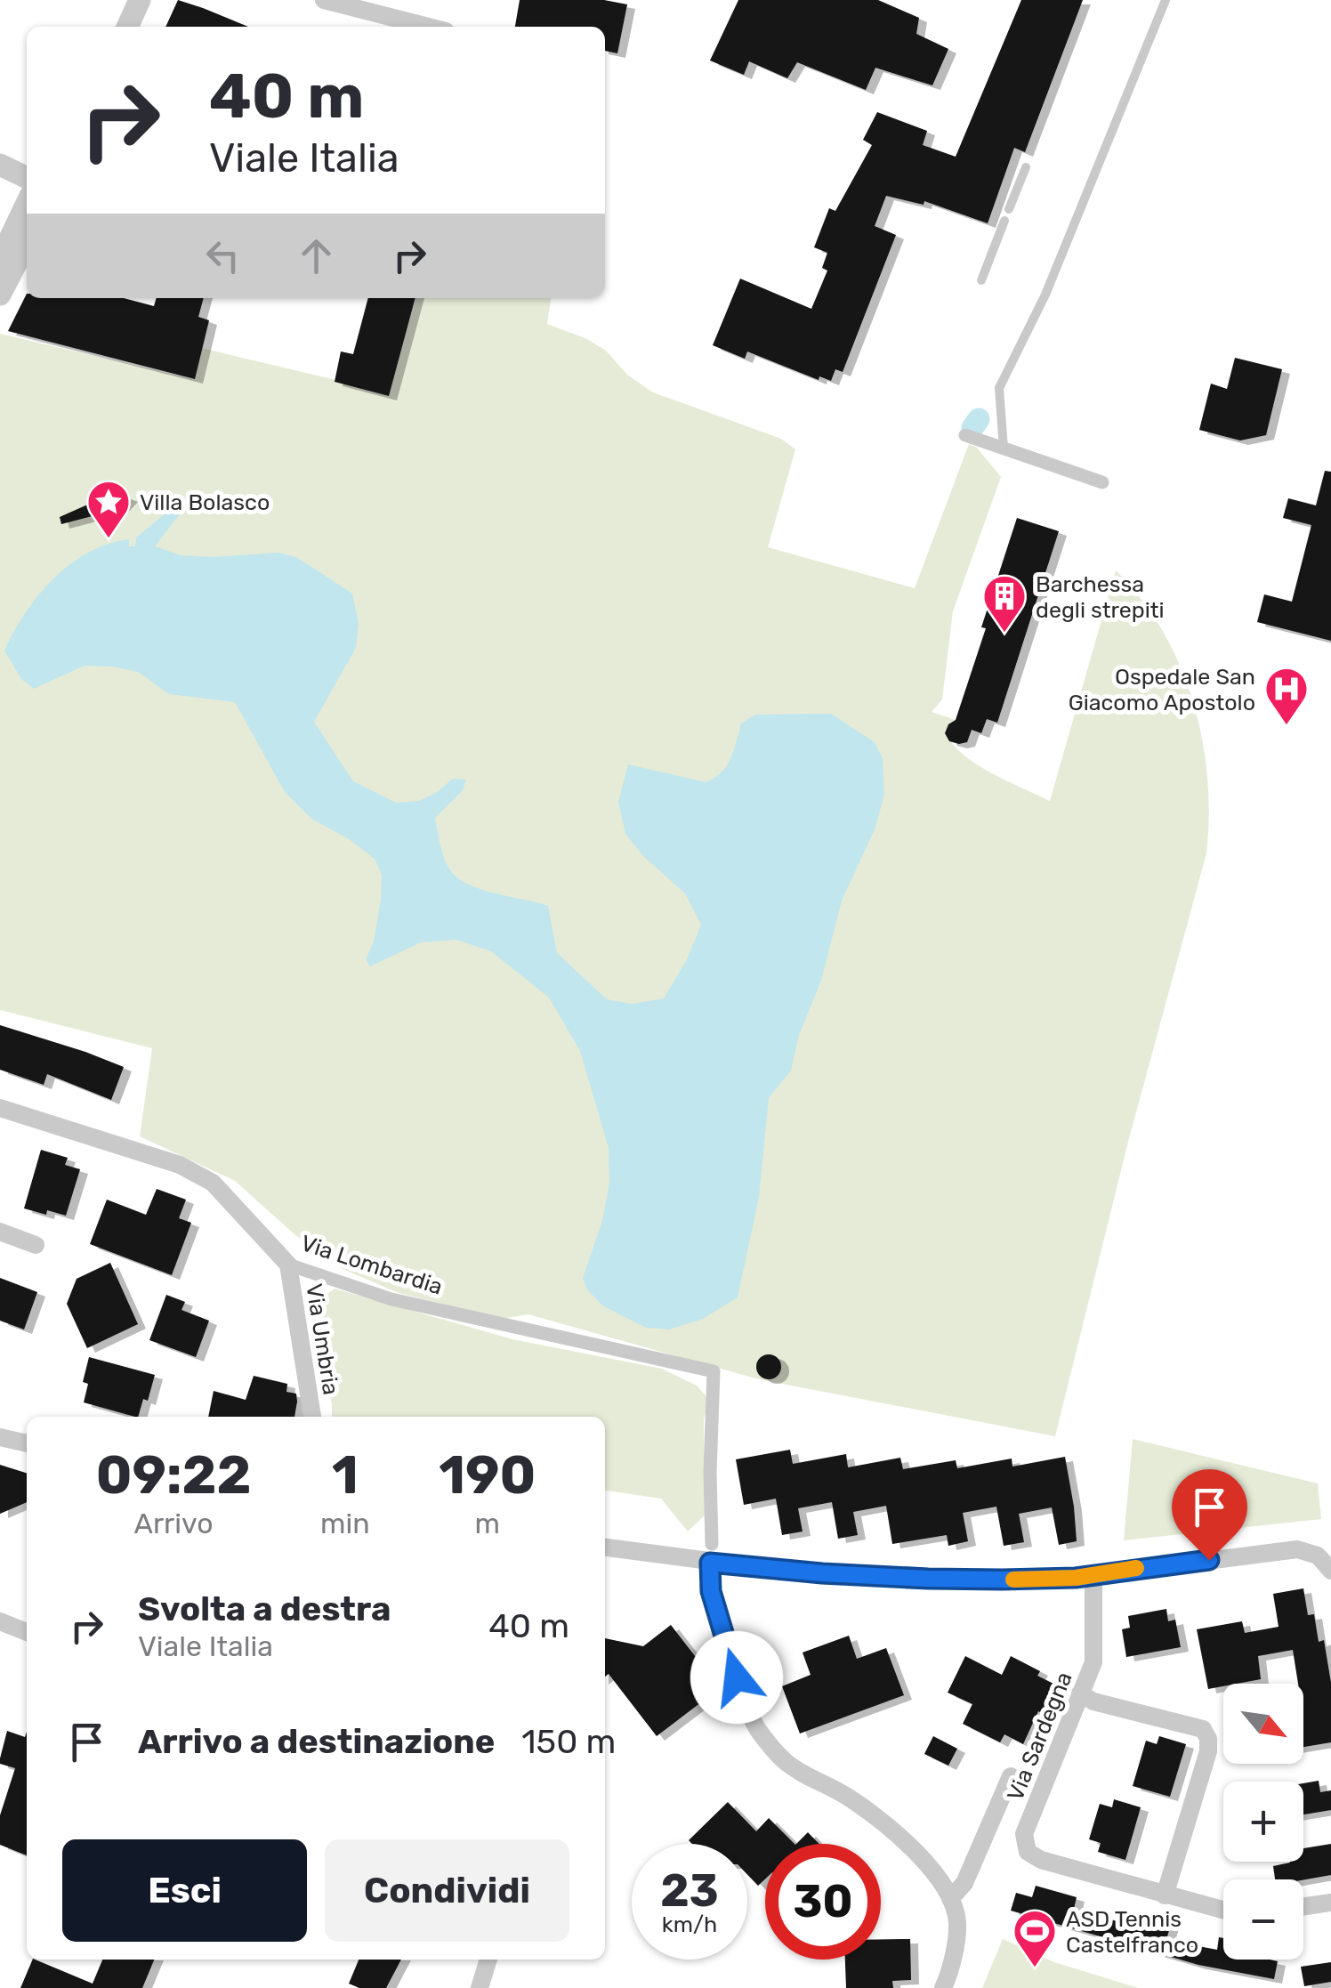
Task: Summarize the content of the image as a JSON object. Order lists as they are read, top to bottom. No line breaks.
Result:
{"streets":{"street":["Via Lombardia","Via Umbria","Via Sardegna"]},"crossings":[["Via Lombardia","Via Umbria"]],"places":{"place":["Villa Bolasco"],"building":["Barchessa degli strepiti"],"hospital":["Ospedale San Giacomo Apostolo"],"sports":["ASD Tennis Castelfranco"]},"north":"bottom right","page":{"turn":["40 m","Viale Italia"],"eta":["09:22","Arrivo","1","min","190","m"],"list":[{"name":"Svolta a destra","note":"Viale Italia","value":"40 m"},{"name":"Arrivo a destinazione","value":"150 m"}],"map_buttons":["+","−"],"buttons":["Esci","Condividi"],"speed":"23 km/h","limit":"30"}}
